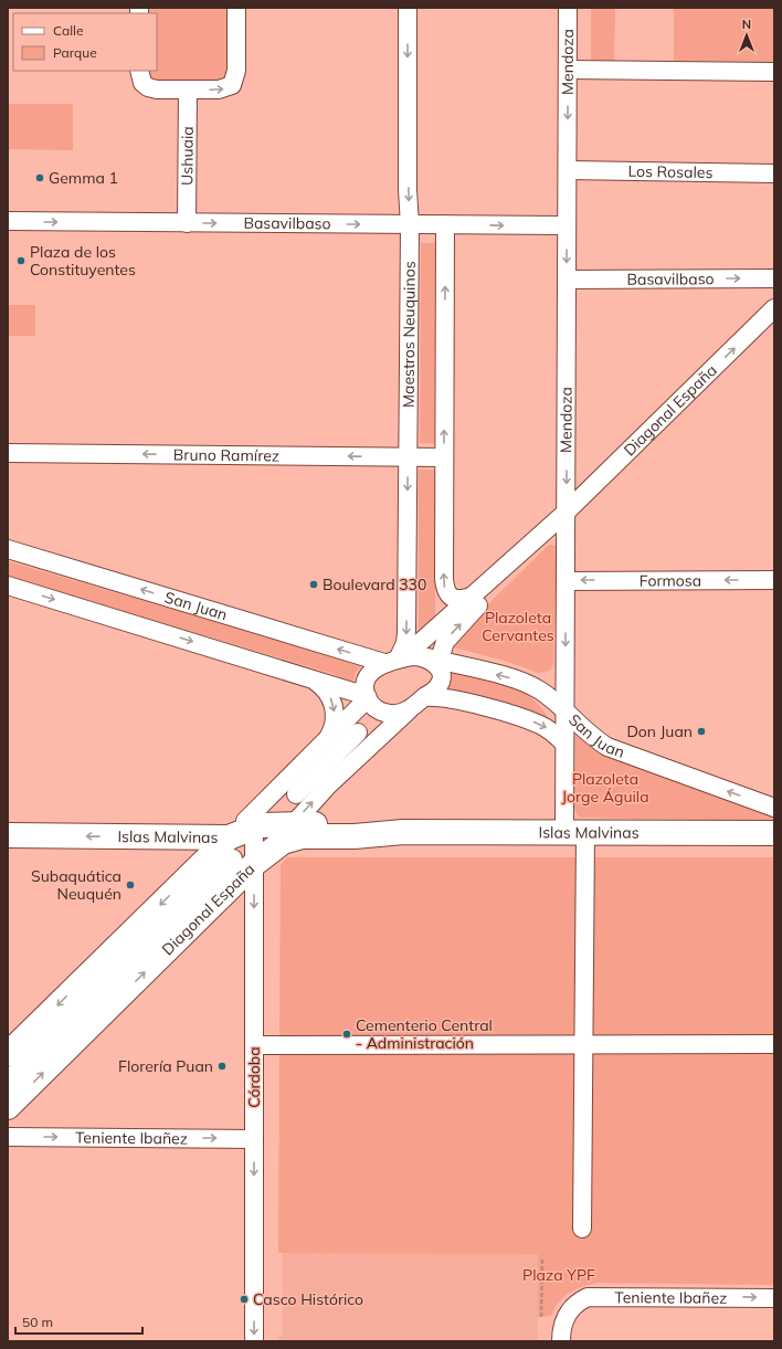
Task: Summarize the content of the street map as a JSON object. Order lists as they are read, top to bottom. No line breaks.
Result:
{"streets":{"main road":["Diagonal España","Islas Malvinas"],"street":["Mendoza","Ushuaia","Los Rosales","Basavilbaso","Maestros Neuquinos","Bruno Ramírez","Formosa","San Juan","Córdoba","Teniente Ibañez"]},"crossings":[["Mendoza","Los Rosales"],["Mendoza","Basavilbaso"],["Mendoza","Diagonal España"],["Mendoza","Formosa"],["Mendoza","San Juan"],["Mendoza","Islas Malvinas"],["Ushuaia","Basavilbaso"],["Basavilbaso","Maestros Neuquinos"],["Maestros Neuquinos","Diagonal España"],["Maestros Neuquinos","Bruno Ramírez"],["Maestros Neuquinos","San Juan"],["Diagonal España","San Juan"],["Diagonal España","Islas Malvinas"],["Diagonal España","Córdoba"],["Islas Malvinas","Córdoba"],["Córdoba","Teniente Ibañez"]],"one_way":["Basavilbaso","Maestros Neuquinos","Bruno Ramírez","Formosa","Córdoba","Teniente Ibañez"],"parks":["Plazoleta Cervantes","Plazoleta Jorge Águila","Plaza YPF"],"places":["Gemma 1","Plaza de los Constituyentes","Boulevard 330","Don Juan","Subaquática Neuquén","Cementerio Central - Administración","Florería Puan","Casco Histórico"],"legend":["Calle","Parque"],"scale_bar":"50 m","north":"top"}
